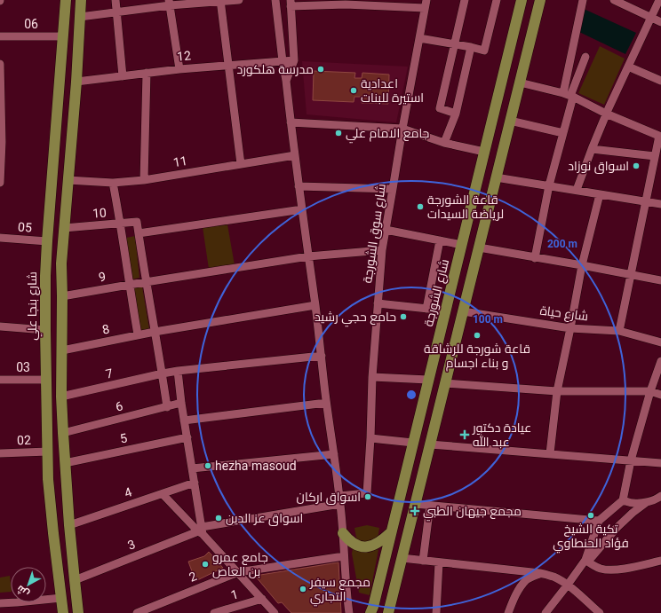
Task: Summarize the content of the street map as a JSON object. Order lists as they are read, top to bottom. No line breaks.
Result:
{"streets":{"main road":["شارع الشورجة","شارع بنجا علي"],"street":["06","12","11","10","05","شارع سوق الشورجة","9","شارع حياة","8","03","7","6","5","02","4","3","2","1"]},"crossings":[["06","شارع بنجا علي"],["05","شارع بنجا علي"],["شارع سوق الشورجة","9"],["شارع سوق الشورجة","3"],["شارع بنجا علي","03"],["شارع بنجا علي","02"]],"places":{"other":["مدرسة هلكورد","اعدادية استيرة للبنات","جامع الامام علي","اسواق نوزاد","قاعة الشورجة لرياضة السيدات","حامع حجي رشيد","قاعة شورجة للرشاقة و بناء اجسام","hezha masoud","اسواق اركان","تكية الشيخ فؤاد الحنطاوي","اسواق عز الدين","جامع عمرو بن العاص","مجمع سيفر التجاري"],"health":["عيادة دكتور عبد الله","مجمع جيهان الطبي"]},"north":"bottom left","rings":["200 m","100 m"]}
